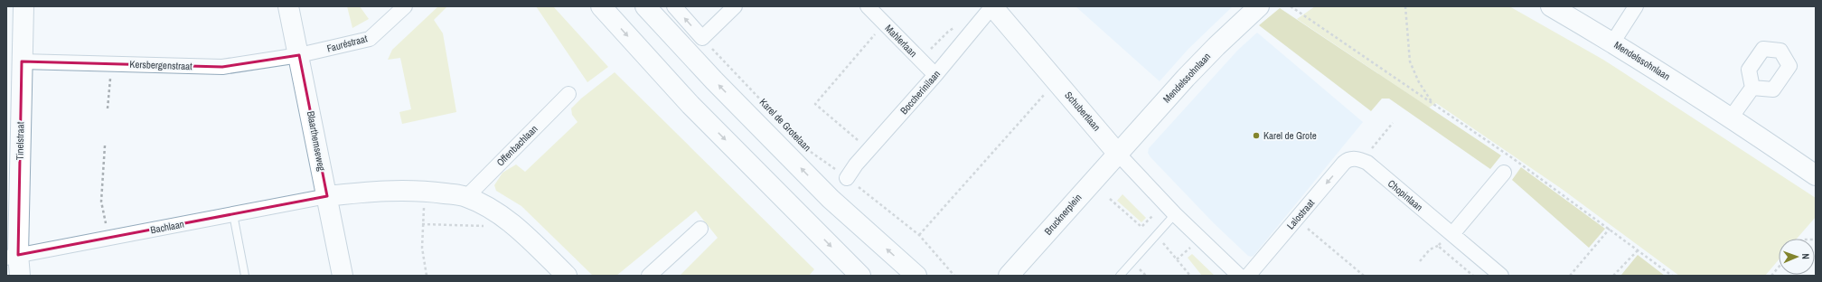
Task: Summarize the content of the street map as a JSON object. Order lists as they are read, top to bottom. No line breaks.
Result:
{"streets":{"street":["Mahlerlaan","Fauréstraat","Mendelssohnlaan","Kersbergenstraat","Boccherinilaan","Schubertlaan","Karel de Grotelaan","Tinelstraat","Blaarthemseweg","Offenbachlaan","Chopinlaan","Brucknerplein","Lalostraat","Bachlaan"]},"crossings":[["Mahlerlaan","Boccherinilaan"],["Fauréstraat","Kersbergenstraat"],["Fauréstraat","Blaarthemseweg"],["Mendelssohnlaan","Schubertlaan"],["Mendelssohnlaan","Brucknerplein"],["Kersbergenstraat","Tinelstraat"],["Kersbergenstraat","Blaarthemseweg"],["Boccherinilaan","Schubertlaan"],["Boccherinilaan","Karel de Grotelaan"],["Schubertlaan","Brucknerplein"],["Tinelstraat","Bachlaan"],["Blaarthemseweg","Bachlaan"],["Chopinlaan","Lalostraat"]],"one_way":["Lalostraat"],"places":["Karel de Grote"],"north":"right"}
